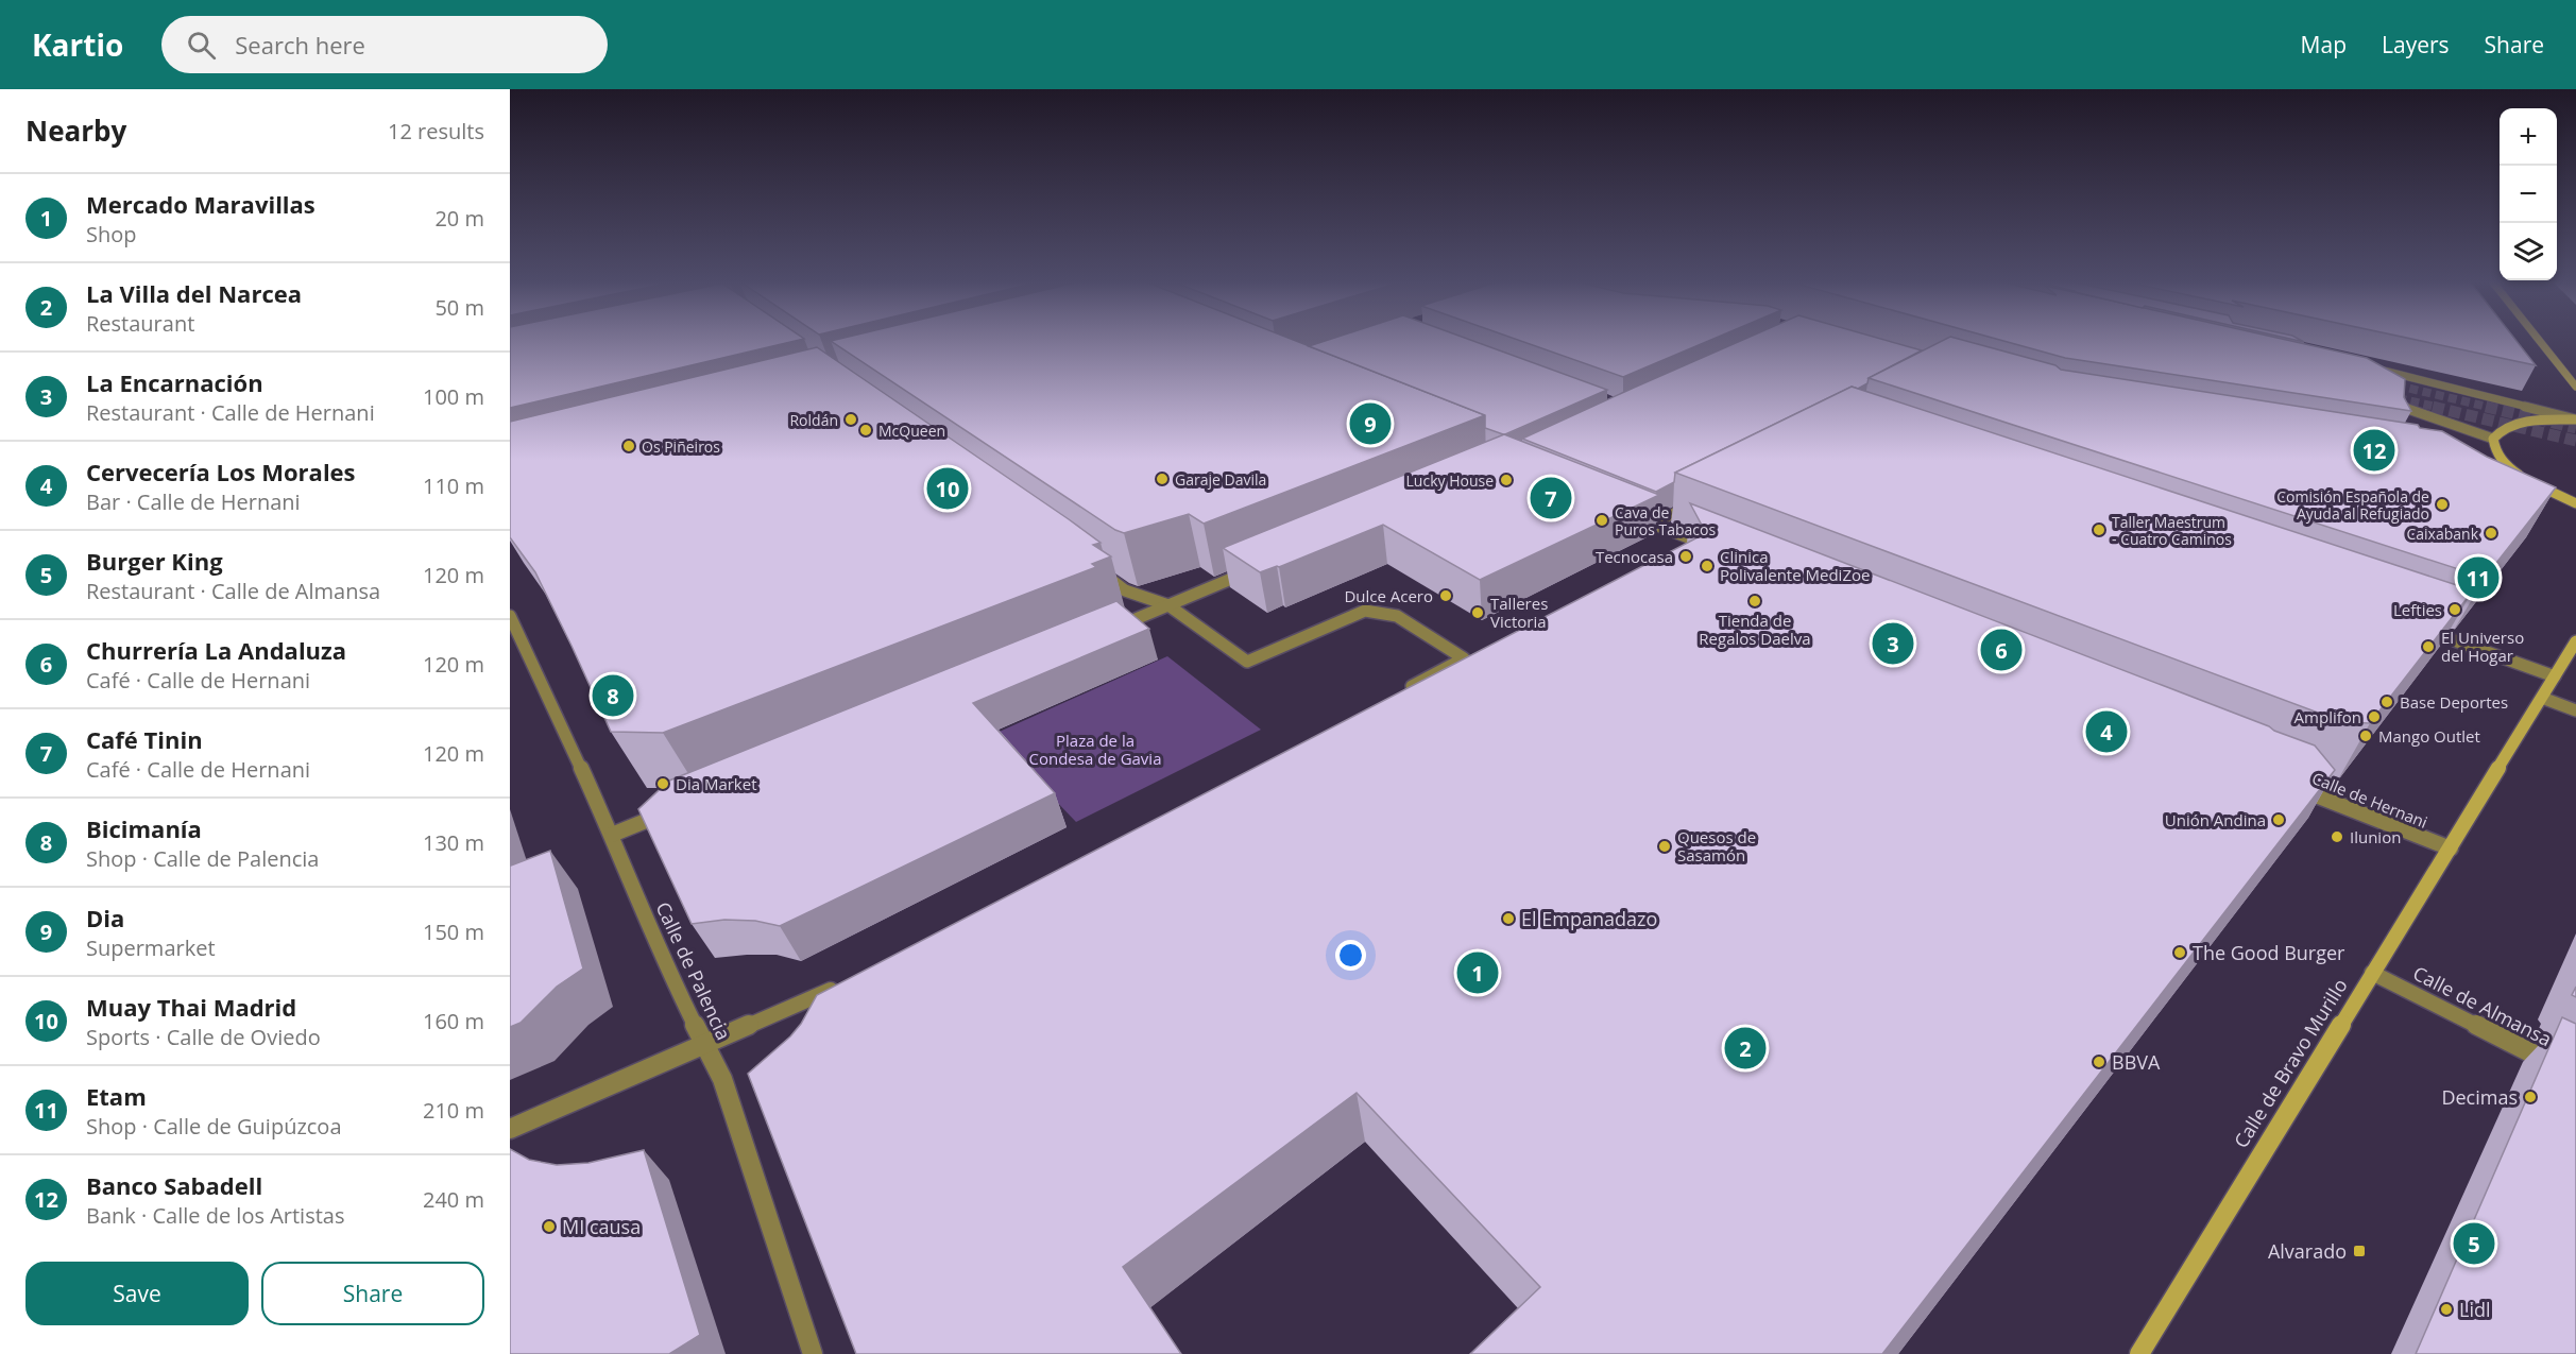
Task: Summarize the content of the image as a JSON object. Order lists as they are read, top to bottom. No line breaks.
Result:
{"streets":{"main road":["Calle de Bravo Murillo"],"street":["Calle de Hernani","Calle de Palencia","Calle de Almansa"]},"crossings":[["Calle de Hernani","Calle de Bravo Murillo"],["Calle de Almansa","Calle de Bravo Murillo"]],"parks":["Plaza de la Condesa de Gavia"],"places":{"other":["Roldán","McQueen","Os Piñeiros","Garaje Davila","Lucky House","Comisión Española de Ayuda al Refugiado","Cava de Puros Tabacos","Taller Maestrum - Cuatro Caminos","Caixabank","Tecnocasa","Clinica Polivalente MediZoe","Dulce Acero","Tienda de Regalos Daelva","Lefties","Talleres Victoria","El Universo del Hogar","Base Deportes","Amplifon","Mango Outlet","Dia Market","Unión Andina","Ilunion","Quesos de Sasamón","El Empanadazo","The Good Burger","BBVA","Decimas","MI causa","Lidl"],"transit":["Alvarado"]},"page":{"header":"Kartio","search":"Search here","nav":["Map","Layers","Share"],"heading":["Nearby","12 results"],"map_buttons":["+","−"],"list":[{"mark":"1","name":"Mercado Maravillas","note":"Shop","value":"20 m"},{"mark":"2","name":"La Villa del Narcea","note":"Restaurant","value":"50 m"},{"mark":"3","name":"La Encarnación","note":"Restaurant · Calle de Hernani","value":"100 m"},{"mark":"4","name":"Cervecería Los Morales","note":"Bar · Calle de Hernani","value":"110 m"},{"mark":"5","name":"Burger King","note":"Restaurant · Calle de Almansa","value":"120 m"},{"mark":"6","name":"Churrería La Andaluza","note":"Café · Calle de Hernani","value":"120 m"},{"mark":"7","name":"Café Tinin","note":"Café · Calle de Hernani","value":"120 m"},{"mark":"8","name":"Bicimanía","note":"Shop · Calle de Palencia","value":"130 m"},{"mark":"9","name":"Dia","note":"Supermarket","value":"150 m"},{"mark":"10","name":"Muay Thai Madrid","note":"Sports · Calle de Oviedo","value":"160 m"},{"mark":"11","name":"Etam","note":"Shop · Calle de Guipúzcoa","value":"210 m"},{"mark":"12","name":"Banco Sabadell","note":"Bank · Calle de los Artistas","value":"240 m"}],"pins":["9","12","10","7","11","3","6","8","4","1","2","5"],"buttons":["Save","Share"]}}
